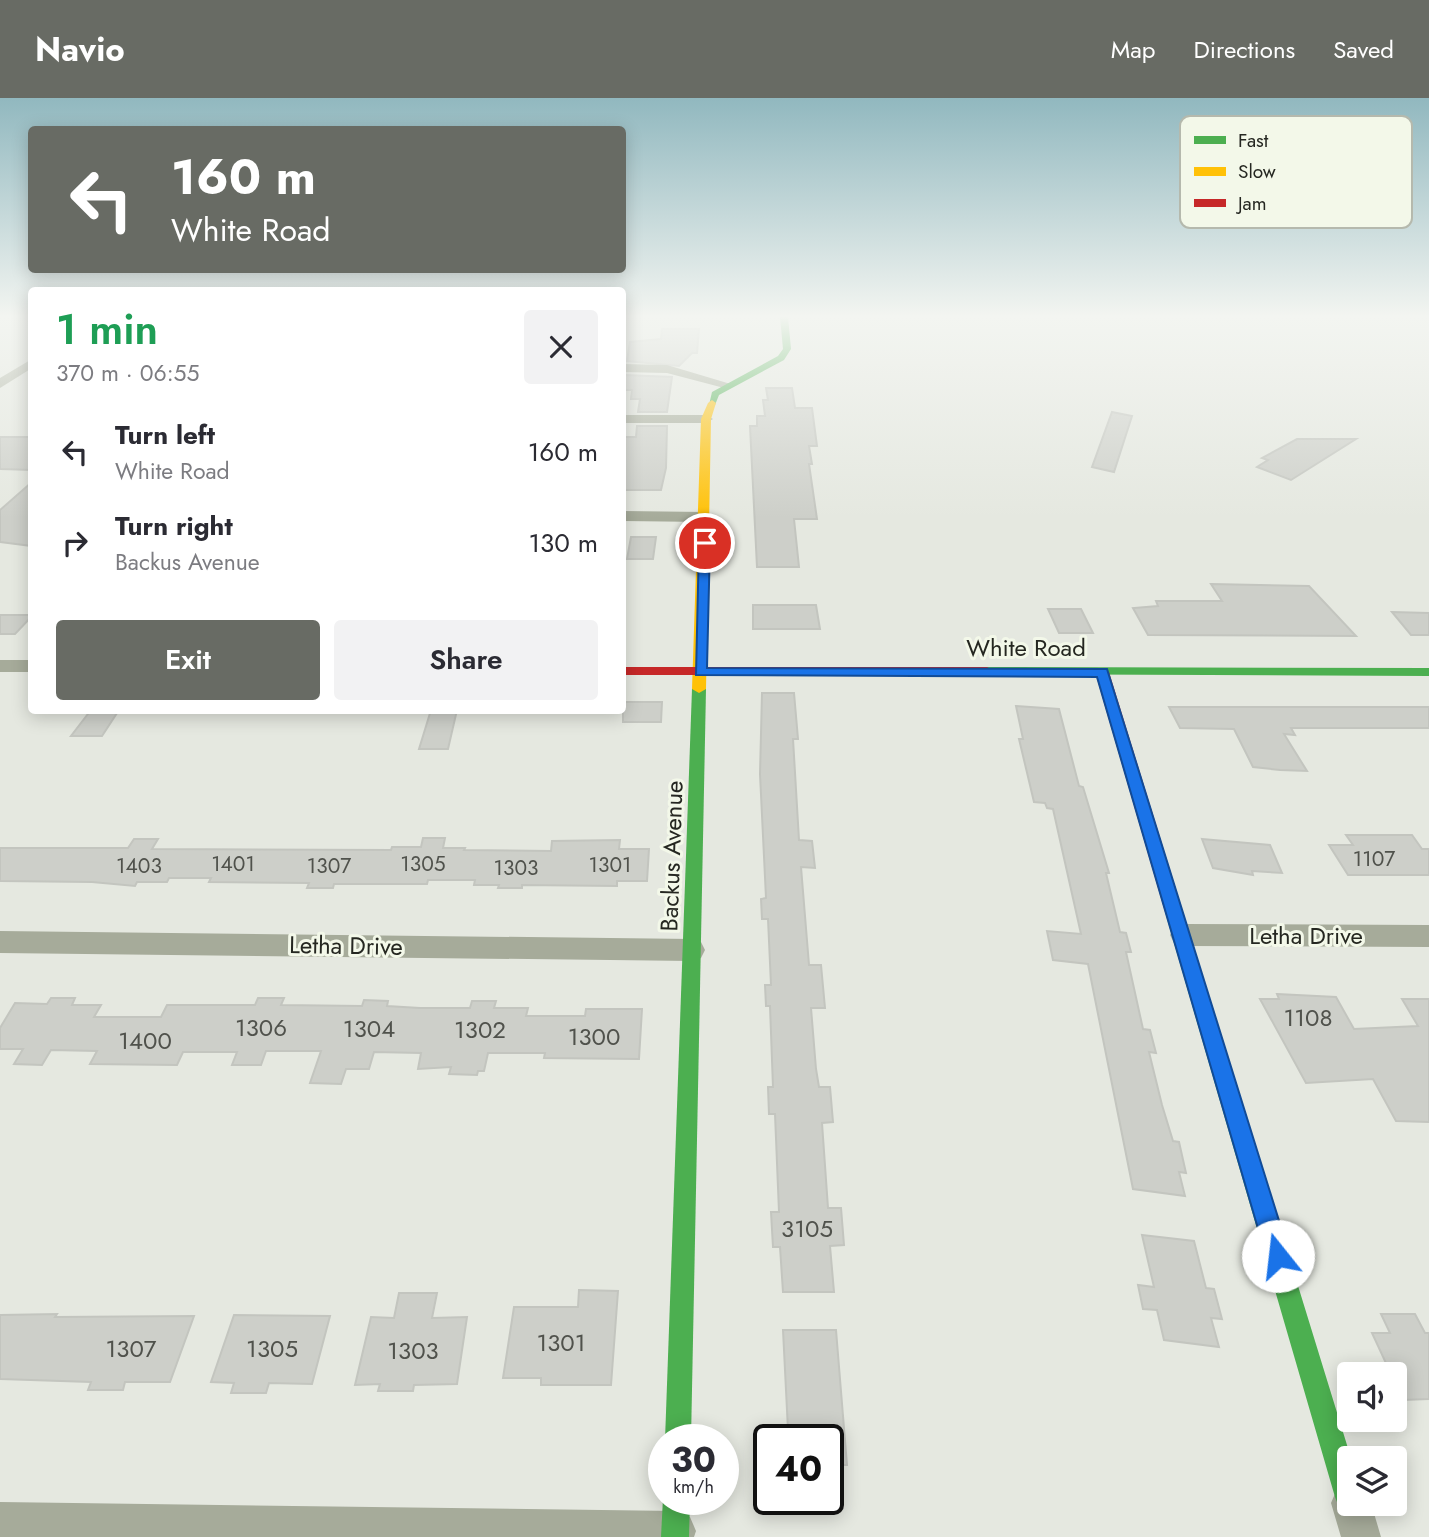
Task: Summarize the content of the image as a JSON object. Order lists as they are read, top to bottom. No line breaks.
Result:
{"streets":{"street":["White Road","Backus Avenue","Letha Drive"]},"crossings":[["White Road","Backus Avenue"],["Backus Avenue","Letha Drive"]],"house_numbers":["1107","1401","1305","1301","1403","1307","1303","1108","1306","1304","1302","1300","1400","3105","1301","1307","1305","1303"],"legend":["Fast","Slow","Jam"],"page":{"header":"Navio","nav":["Map","Directions","Saved"],"turn":["160 m","White Road"],"heading":["1 min","370 m · 06:55"],"list":[{"name":"Turn left","note":"White Road","value":"160 m"},{"name":"Turn right","note":"Backus Avenue","value":"130 m"}],"buttons":["Exit","Share"],"speed":"30 km/h","limit":"40"}}
